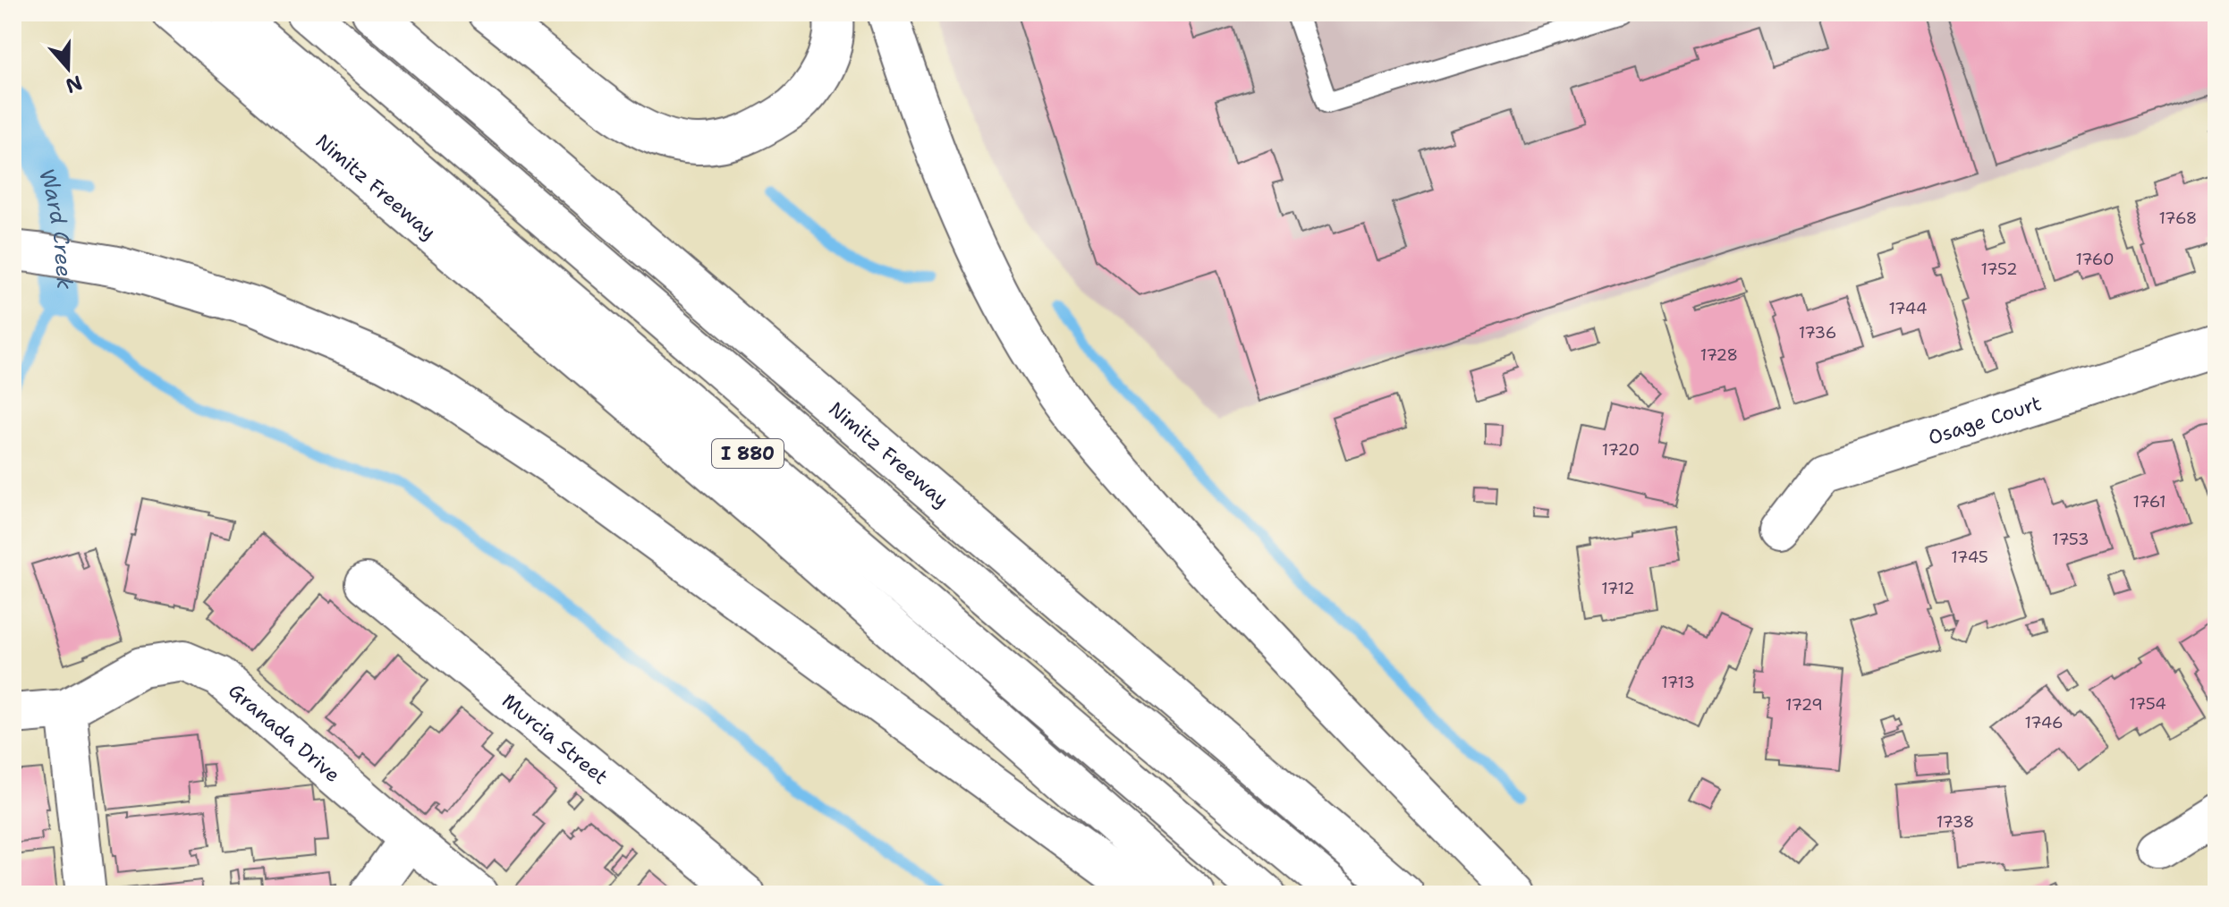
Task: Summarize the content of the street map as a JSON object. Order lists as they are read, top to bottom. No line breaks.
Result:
{"streets":{"main road":["Nimitz Freeway","Osage Court","I 880","Granada Drive","Murcia Street"]},"water":["Ward Creek"],"house_numbers":["1768","1760","1752","1744","1736","1728","1720","1761","1753","1745","1712","1713","1754","1729","1746","1738"],"north":"bottom"}
